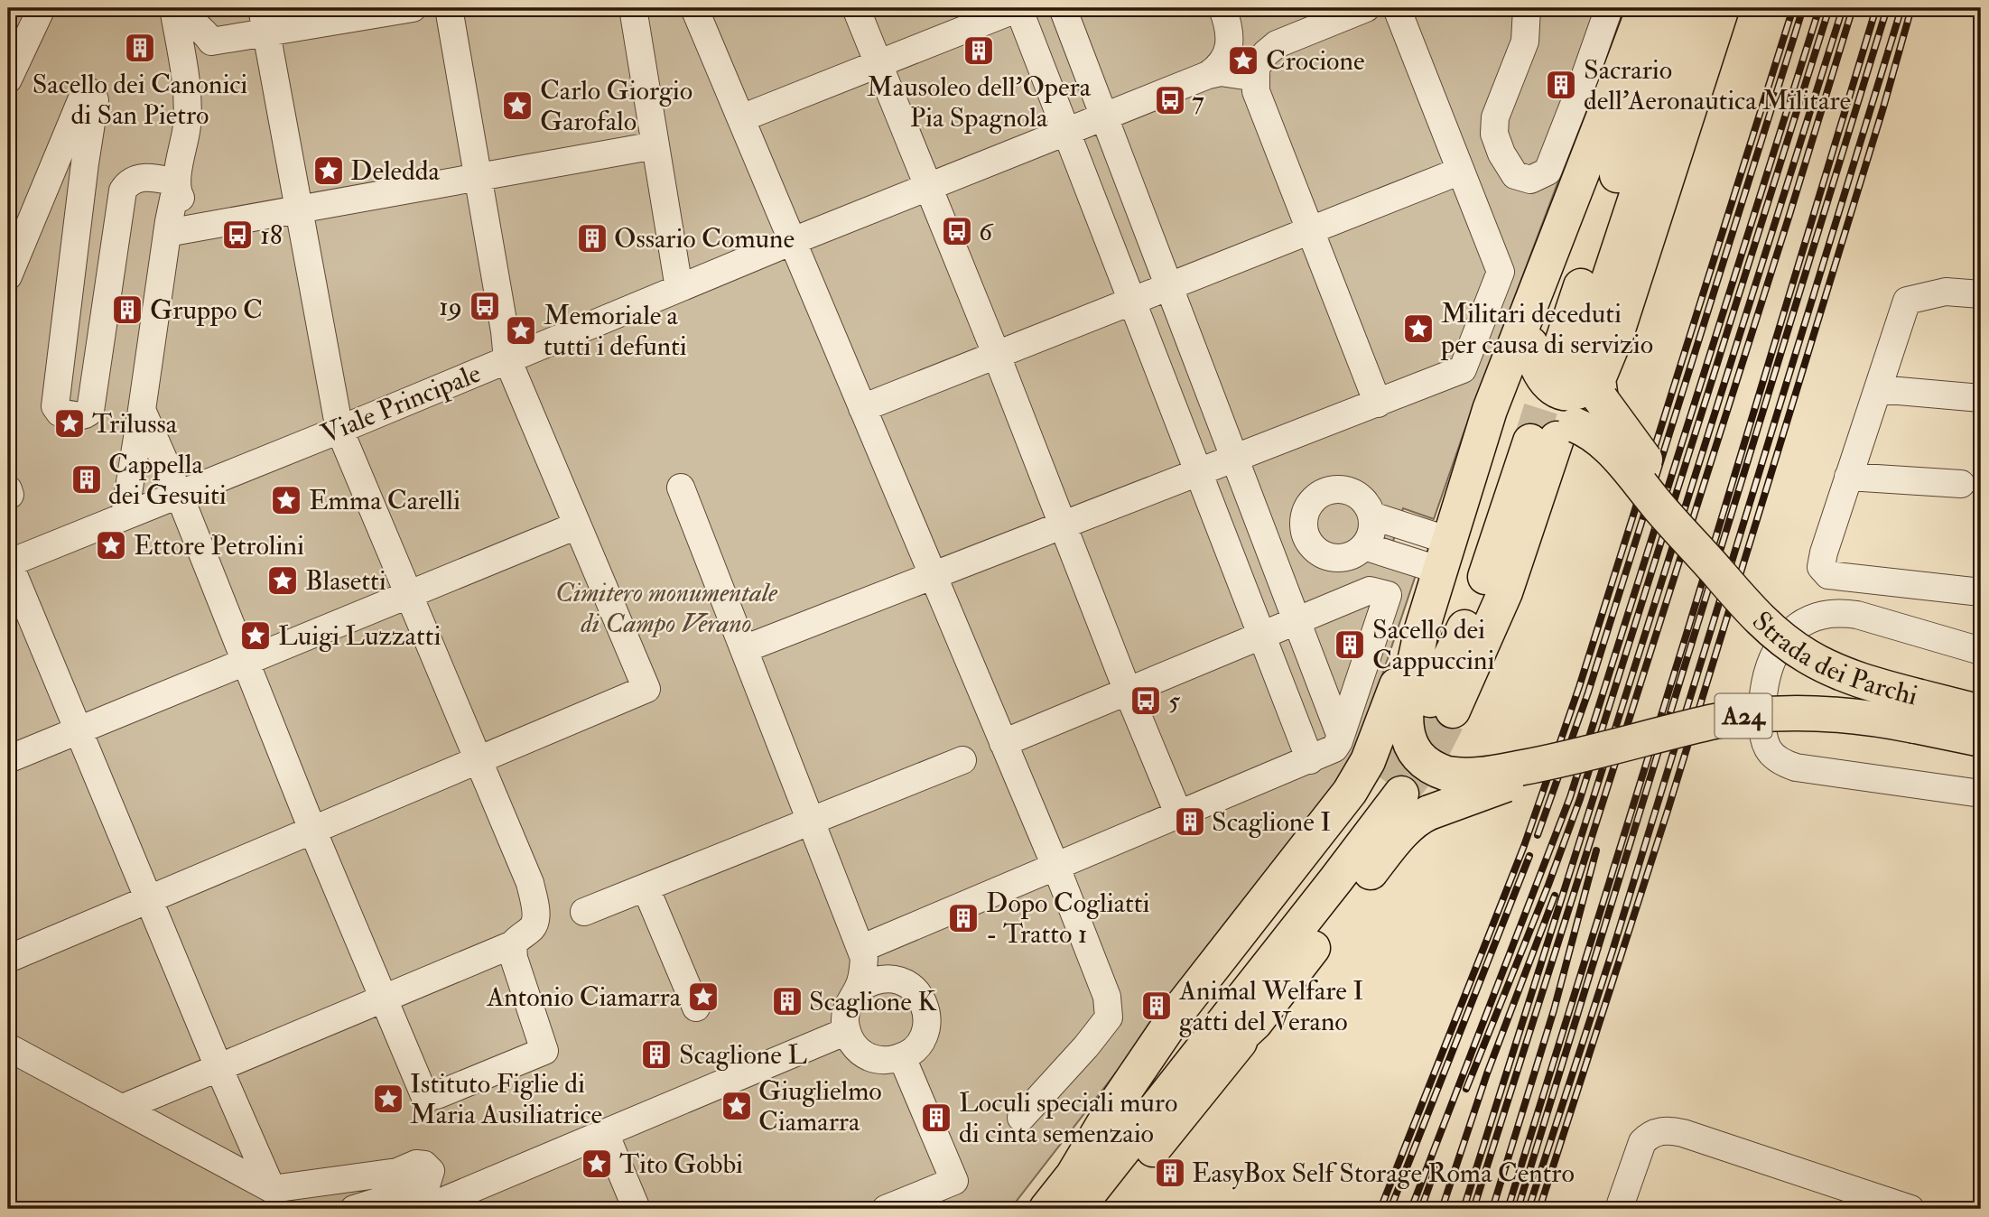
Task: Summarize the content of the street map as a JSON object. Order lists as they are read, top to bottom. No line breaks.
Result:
{"streets":{"highway":["Strada dei Parchi","A24"],"street":["Viale Principale"]},"crossings":[["Strada dei Parchi","A24"]],"parks":["Cimitero monumentale di Campo Verano"],"places":{"building":["Sacello dei Canonici di San Pietro","Mausoleo dell'Opera Pia Spagnola","Sacrario dell'Aeronautica Militare","Ossario Comune","Gruppo C","Cappella dei Gesuiti","Sacello dei Cappuccini","Scaglione I","Dopo Cogliatti - Tratto 1","Scaglione K","Animal Welfare I gatti del Verano","Scaglione L","Loculi speciali muro di cinta semenzaio","EasyBox Self Storage Roma Centro"],"place":["Crocione","Carlo Giorgio Garofalo","Deledda","Militari deceduti per causa di servizio","Memoriale a tutti i defunti","Trilussa","Emma Carelli","Ettore Petrolini","Blasetti","Luigi Luzzatti","Antonio Ciamarra","Istituto Figlie di Maria Ausiliatrice","Giuglielmo Ciamarra","Tito Gobbi"],"bus stop":["7","6","18","19","5"]}}
